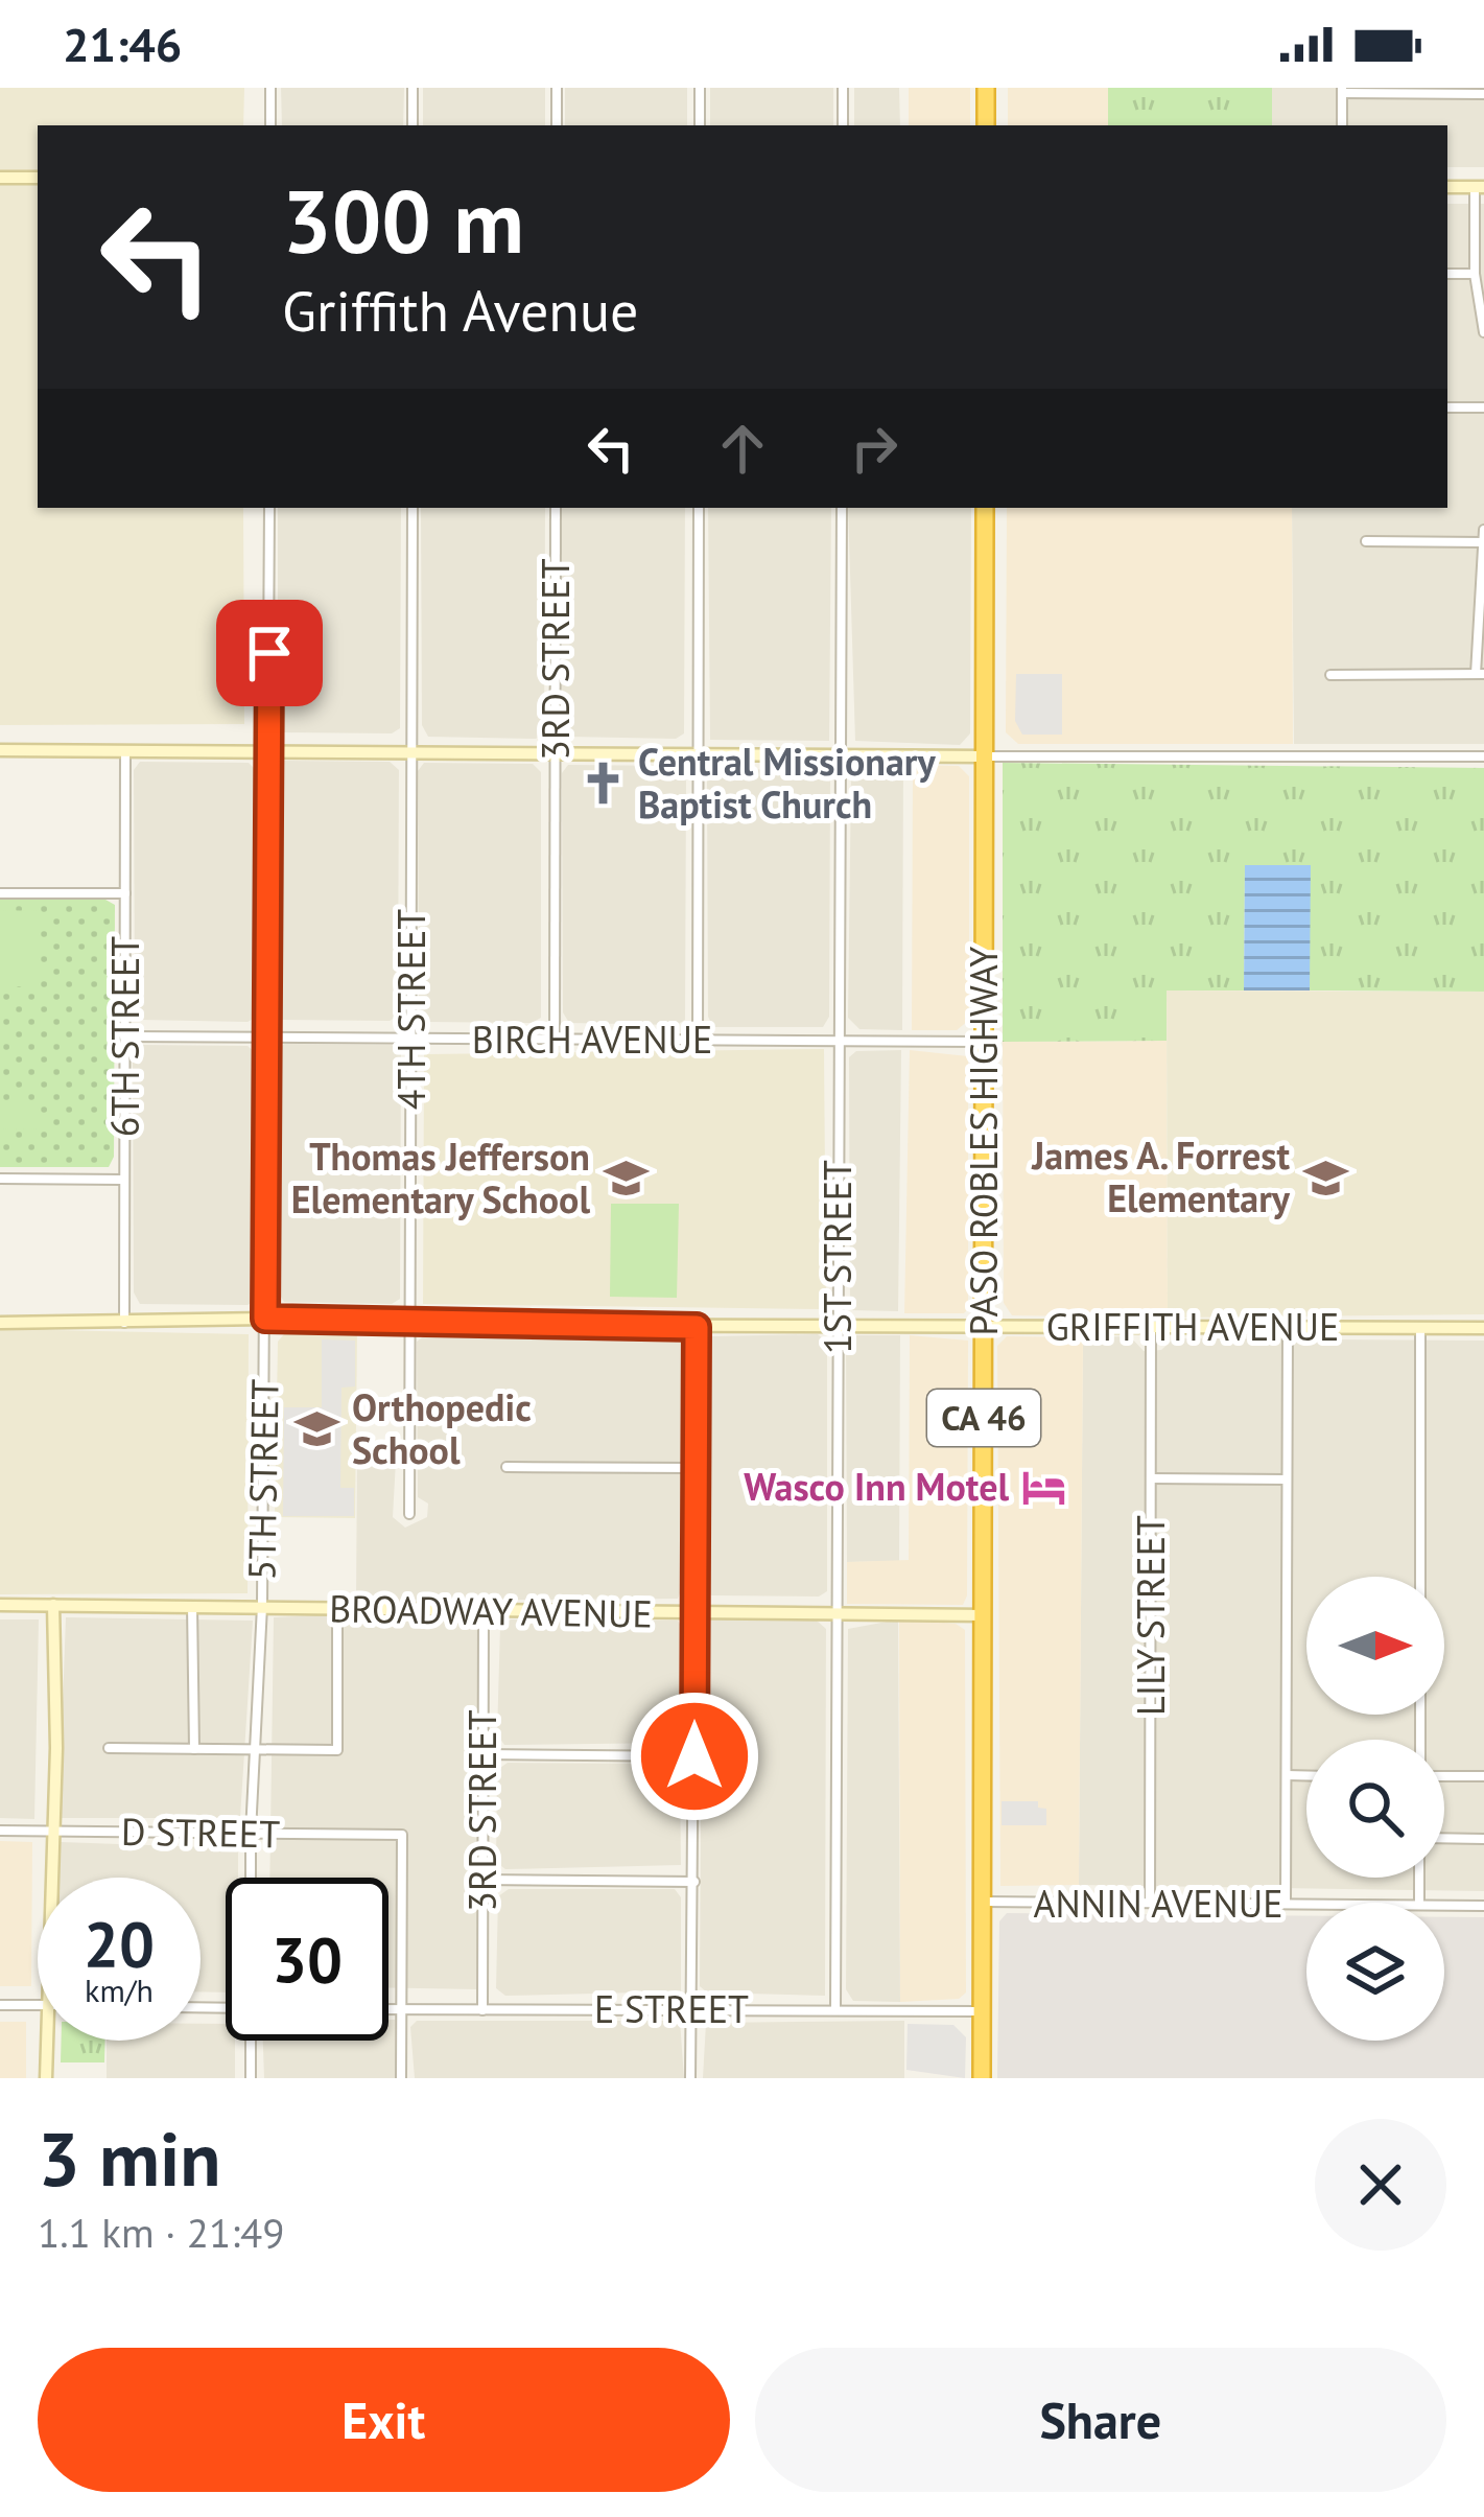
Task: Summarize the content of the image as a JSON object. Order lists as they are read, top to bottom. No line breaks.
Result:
{"streets":{"highway":["PASO ROBLES HIGHWAY","CA 46"],"main road":["GRIFFITH AVENUE","BROADWAY AVENUE"],"street":["3RD STREET","4TH STREET","6TH STREET","BIRCH AVENUE","1ST STREET","5TH STREET","LILY STREET","D STREET","ANNIN AVENUE","E STREET"]},"crossings":[["3RD STREET","BIRCH AVENUE"],["3RD STREET","BROADWAY AVENUE"],["3RD STREET","E STREET"],["4TH STREET","BIRCH AVENUE"],["4TH STREET","GRIFFITH AVENUE"],["6TH STREET","BIRCH AVENUE"],["6TH STREET","GRIFFITH AVENUE"],["BIRCH AVENUE","PASO ROBLES HIGHWAY"],["BIRCH AVENUE","1ST STREET"],["BIRCH AVENUE","5TH STREET"],["PASO ROBLES HIGHWAY","GRIFFITH AVENUE"],["PASO ROBLES HIGHWAY","BROADWAY AVENUE"],["PASO ROBLES HIGHWAY","ANNIN AVENUE"],["PASO ROBLES HIGHWAY","E STREET"],["1ST STREET","GRIFFITH AVENUE"],["1ST STREET","BROADWAY AVENUE"],["1ST STREET","E STREET"],["GRIFFITH AVENUE","5TH STREET"],["GRIFFITH AVENUE","LILY STREET"],["5TH STREET","BROADWAY AVENUE"],["5TH STREET","D STREET"],["LILY STREET","ANNIN AVENUE"],["D STREET","E STREET"]],"places":{"church":["Central Missionary Baptist Church"],"school or university":["James A. Forrest Elementary","Thomas Jefferson Elementary School","Orthopedic School"],"hotel":["Wasco Inn Motel"]},"north":"right","page":{"status":"21:46","turn":["300 m","Griffith Avenue"],"speed":"20 km/h","limit":"30","heading":["3 min","1.1 km · 21:49"],"buttons":["Exit","Share"]}}
